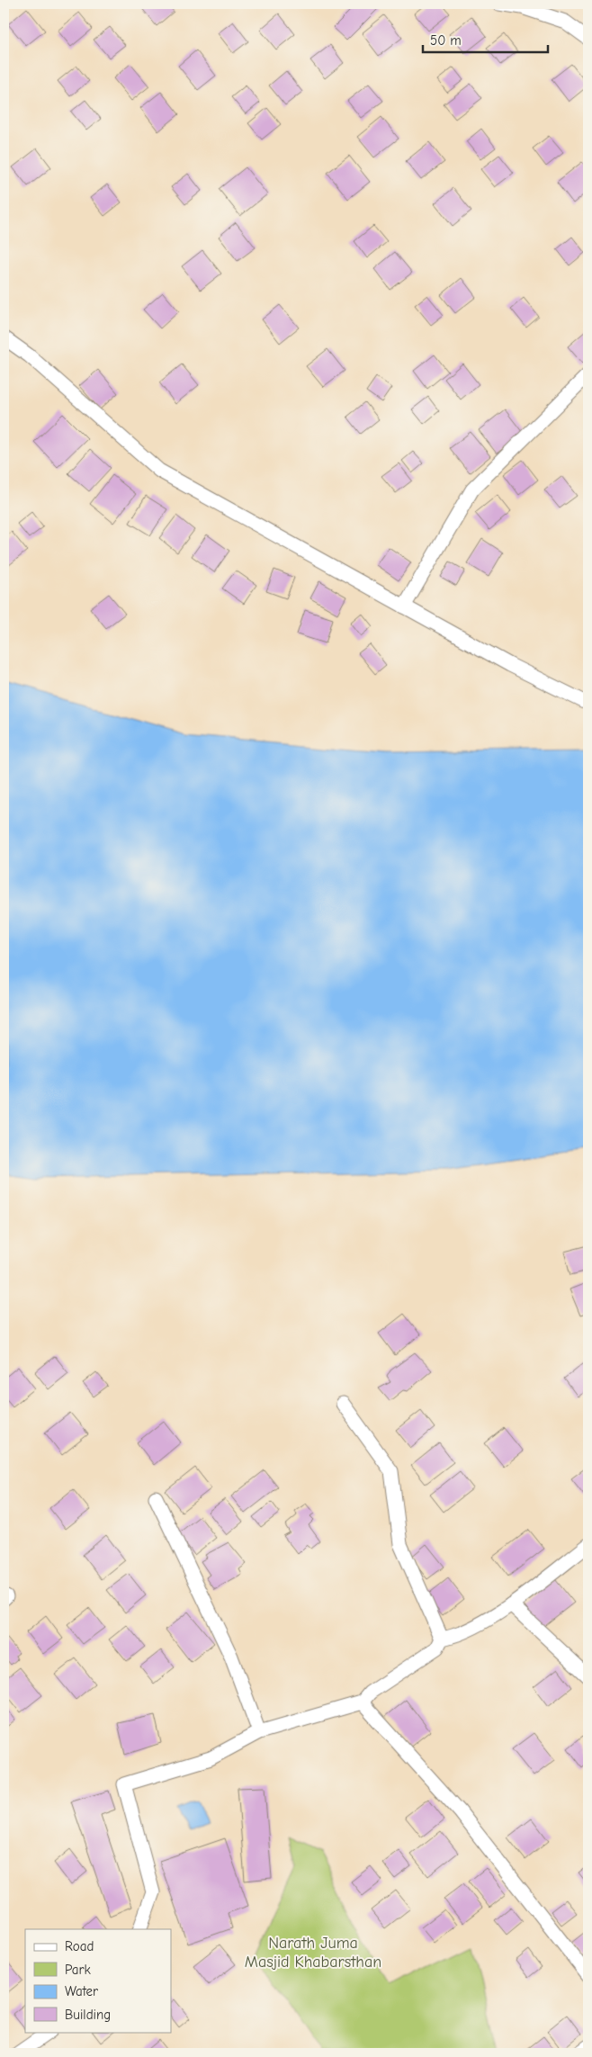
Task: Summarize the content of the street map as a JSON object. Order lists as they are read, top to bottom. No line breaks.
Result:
{"parks":["Narath Juma Masjid Khabarsthan"],"legend":["Road","Park","Water","Building"],"scale_bar":"50 m"}
